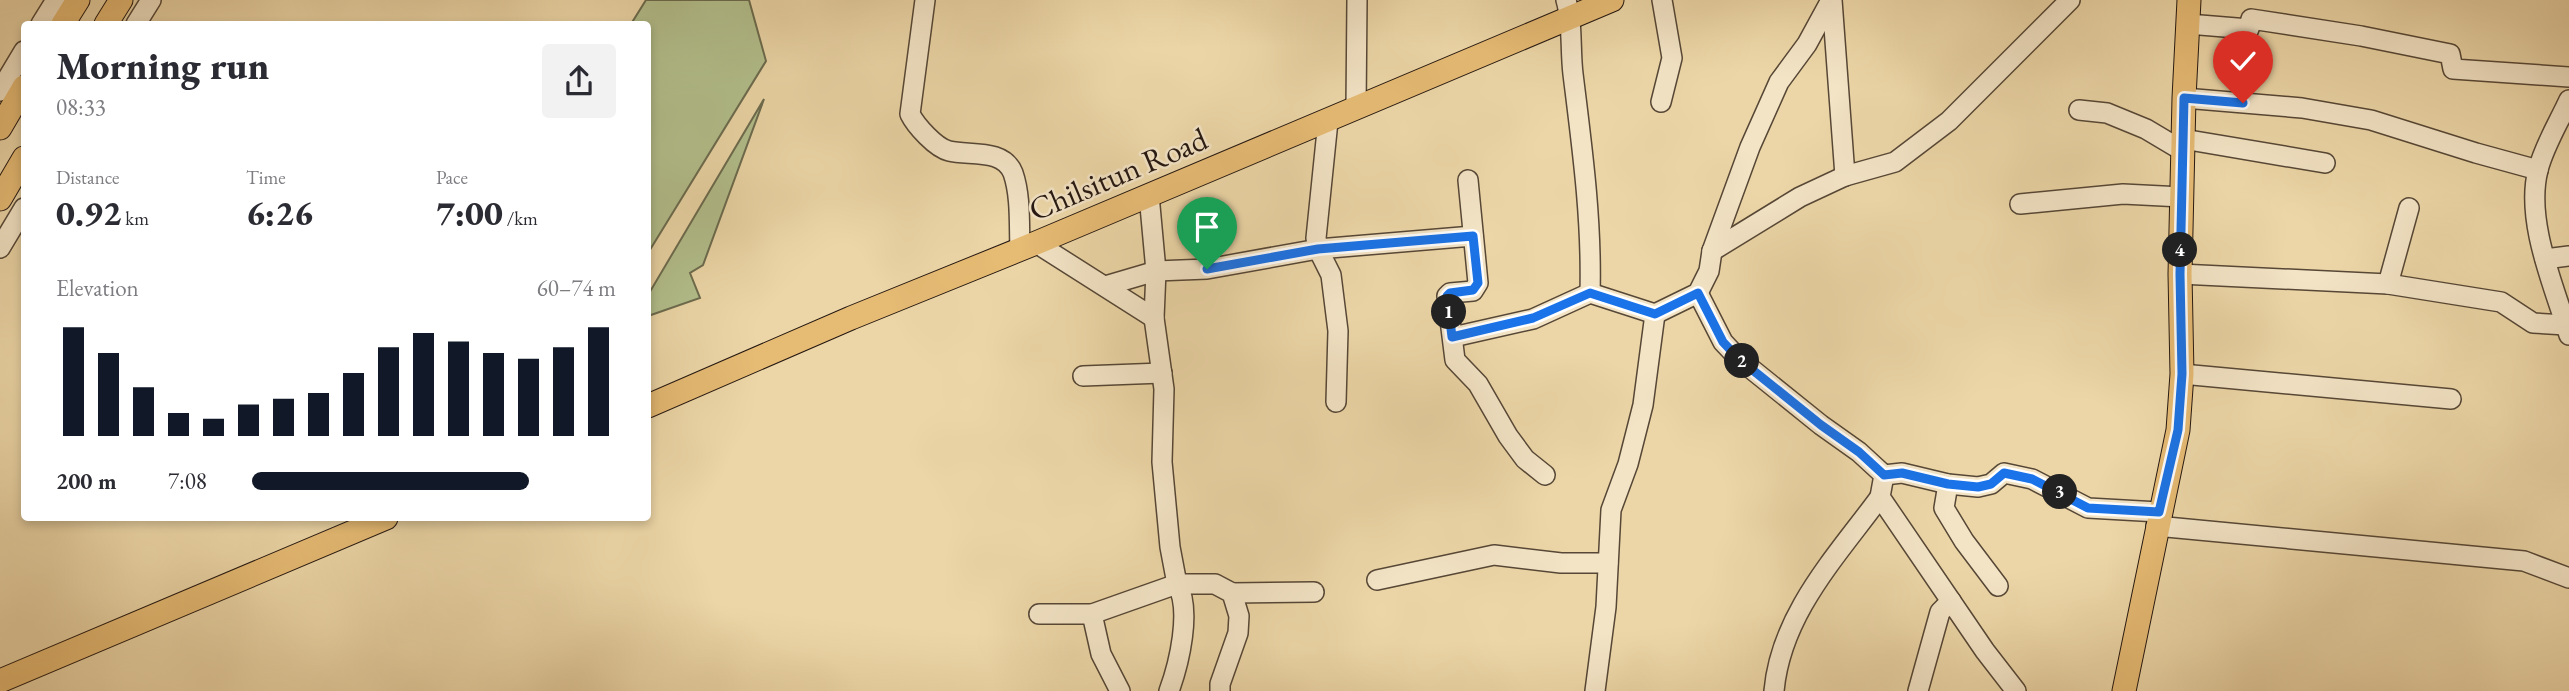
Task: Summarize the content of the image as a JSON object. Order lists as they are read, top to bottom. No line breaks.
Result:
{"streets":{"main road":["Chilsitun Road"]},"page":{"heading":["Morning run","08:33"],"stats":[["Distance","0.92 km"],["Time","6:26"],["Pace","7:00 /km"]],"pins":["4","1","2","3"],"chart":["Elevation","60–74 m"],"list":[{"name":"200 m","note":"7:08"}]}}
